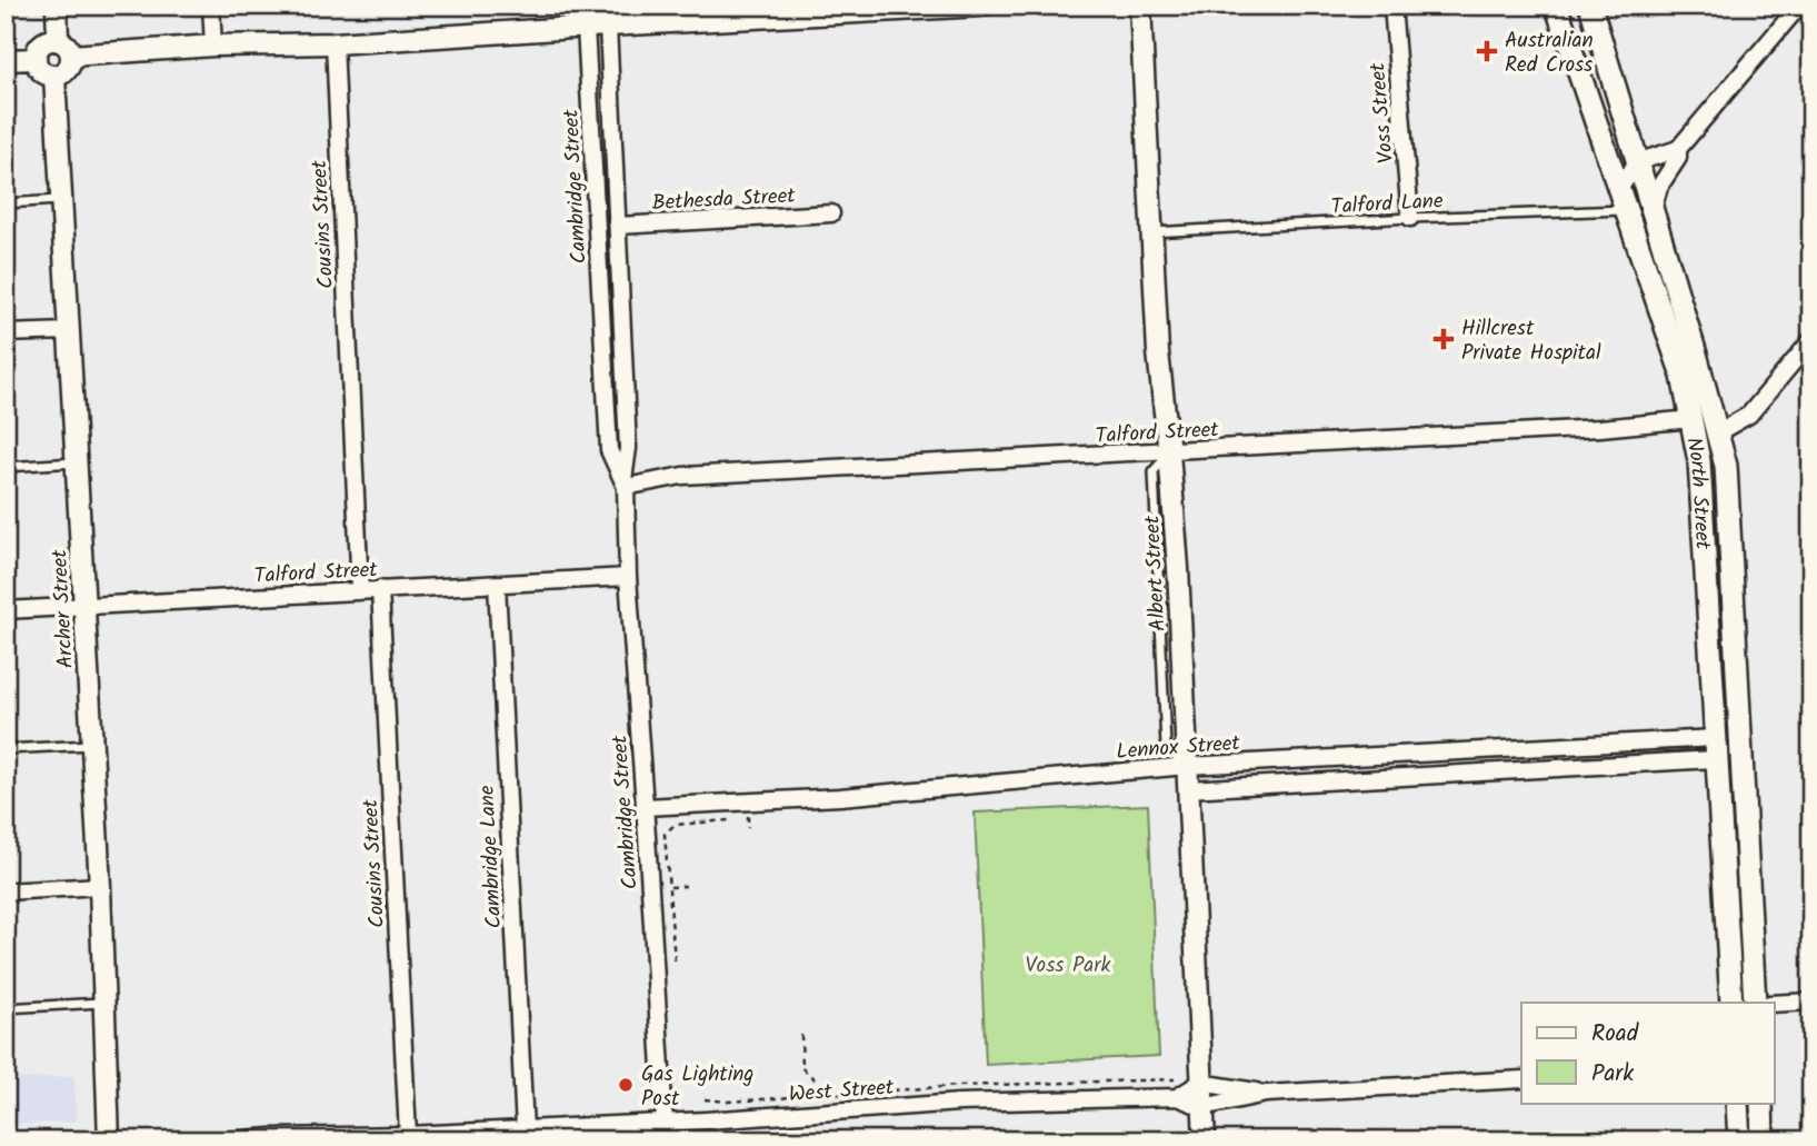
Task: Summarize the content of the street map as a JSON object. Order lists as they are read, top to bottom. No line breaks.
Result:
{"streets":{"main road":["North Street"],"street":["Voss Street","Cambridge Street","Bethesda Street","Cousins Street","Talford Street","Albert Street","Archer Street","Lennox Street","Cambridge Lane","West Street"],"lane":["Talford Lane"]},"crossings":[["Voss Street","Talford Lane"],["Cambridge Street","Bethesda Street"],["Cambridge Street","Talford Street"],["Cambridge Street","Lennox Street"],["Cambridge Street","West Street"],["Talford Lane","North Street"],["Talford Lane","Albert Street"],["Cousins Street","Talford Street"],["Cousins Street","West Street"],["Talford Street","North Street"],["Talford Street","Albert Street"],["Talford Street","Archer Street"],["Talford Street","Cambridge Lane"],["North Street","Lennox Street"],["Albert Street","Lennox Street"],["Albert Street","West Street"],["Cambridge Lane","West Street"]],"parks":["Voss Park"],"places":{"health":["Australian Red Cross","Hillcrest Private Hospital"],"other":["Gas Lighting Post"]},"legend":["Road","Park"]}
